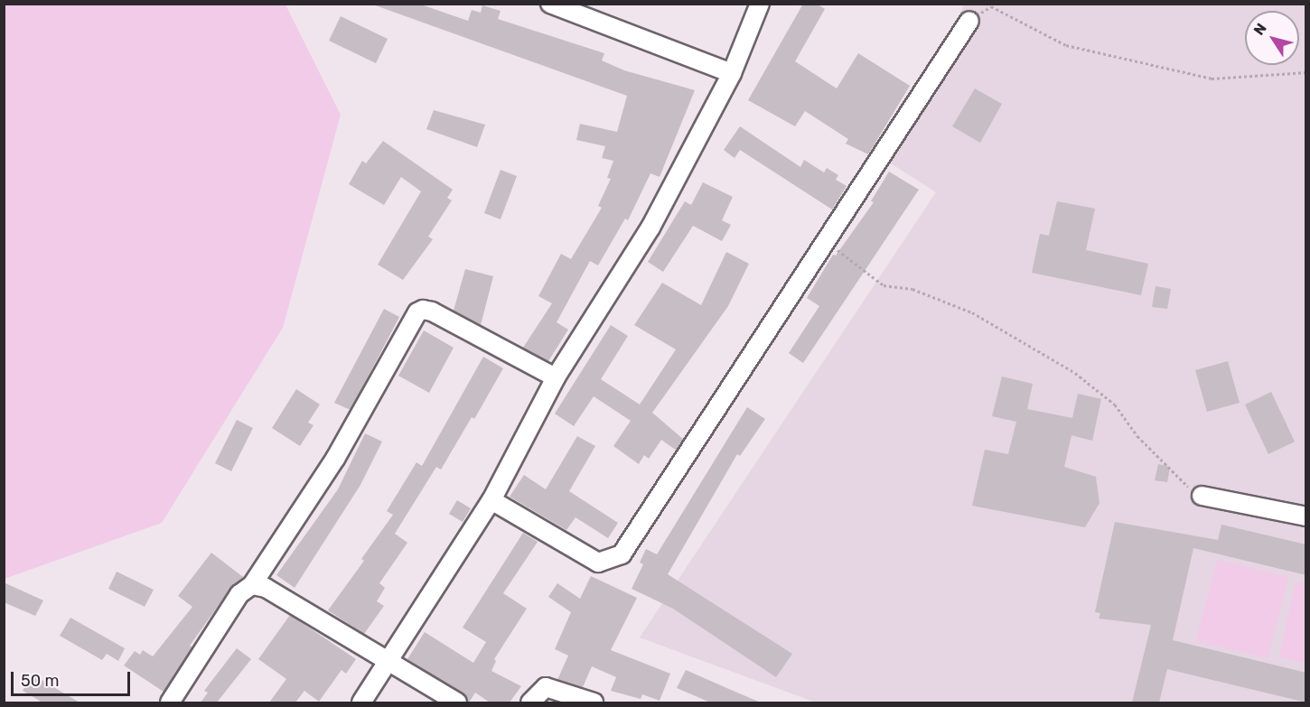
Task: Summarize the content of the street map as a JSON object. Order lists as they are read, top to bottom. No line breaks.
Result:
{"scale_bar":"50 m","north":"top left"}
